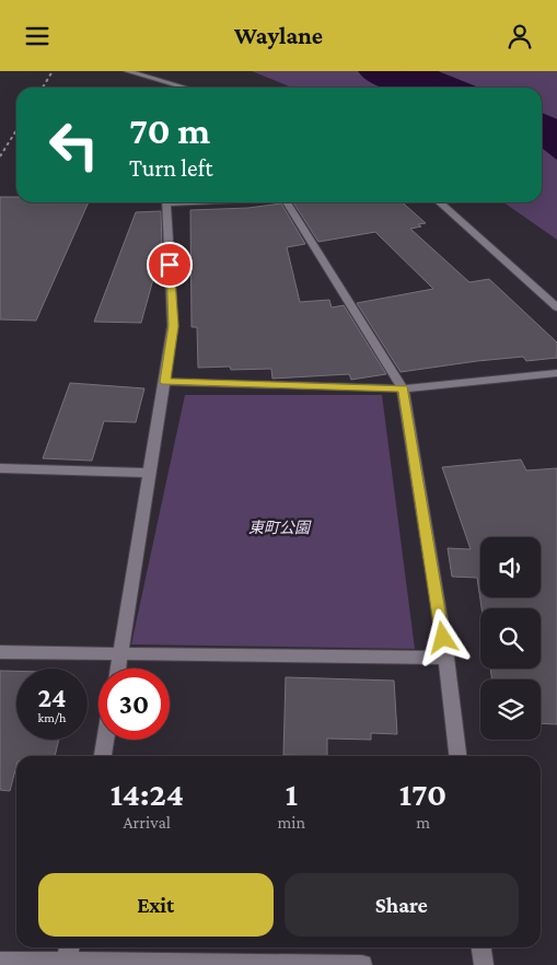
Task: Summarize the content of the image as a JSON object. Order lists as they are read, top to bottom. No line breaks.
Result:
{"parks":["東町公園"],"page":{"header":"Waylane","turn":["70 m","Turn left"],"speed":"24 km/h","limit":"30","eta":["14:24","Arrival","1","min","170","m"],"buttons":["Exit","Share"]}}
